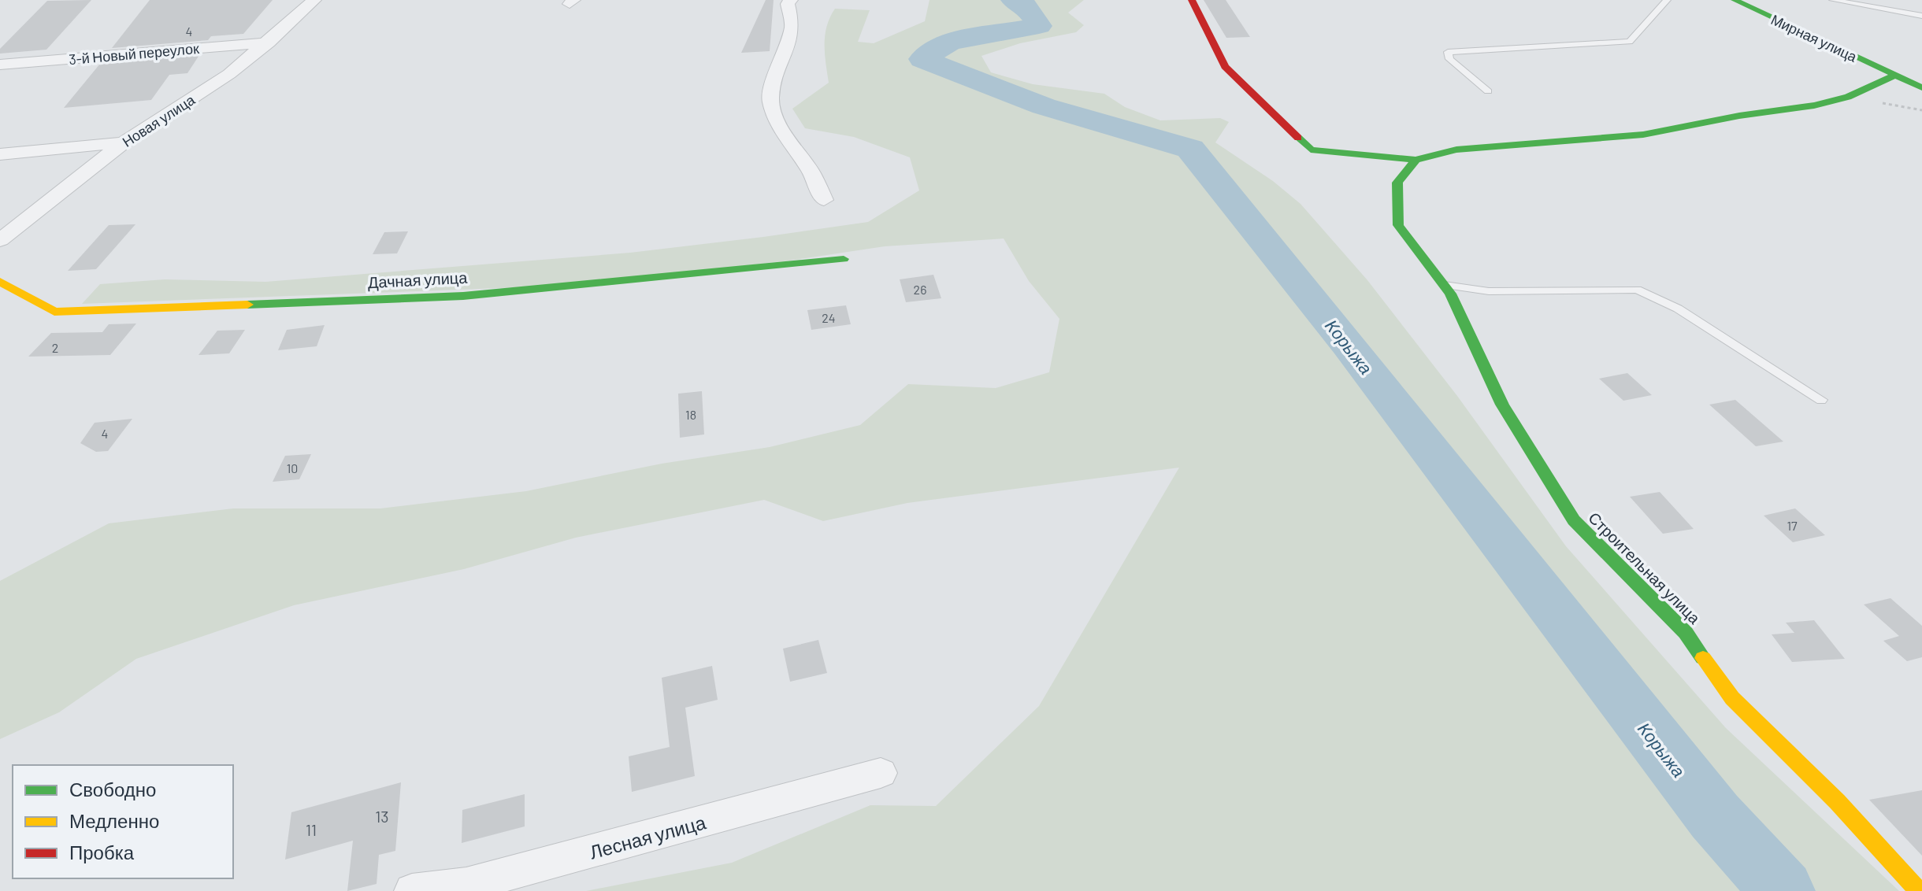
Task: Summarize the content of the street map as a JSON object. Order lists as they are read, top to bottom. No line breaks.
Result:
{"streets":{"street":["Мирная улица","3-й Новый переулок","Новая улица","Дачная улица","Строительная улица","Лесная улица"]},"crossings":[["3-й Новый переулок","Новая улица"]],"water":["Корыжа"],"house_numbers":["4","26","24","2","18","4","10","17","13","11"],"legend":["Свободно","Медленно","Пробка"]}
